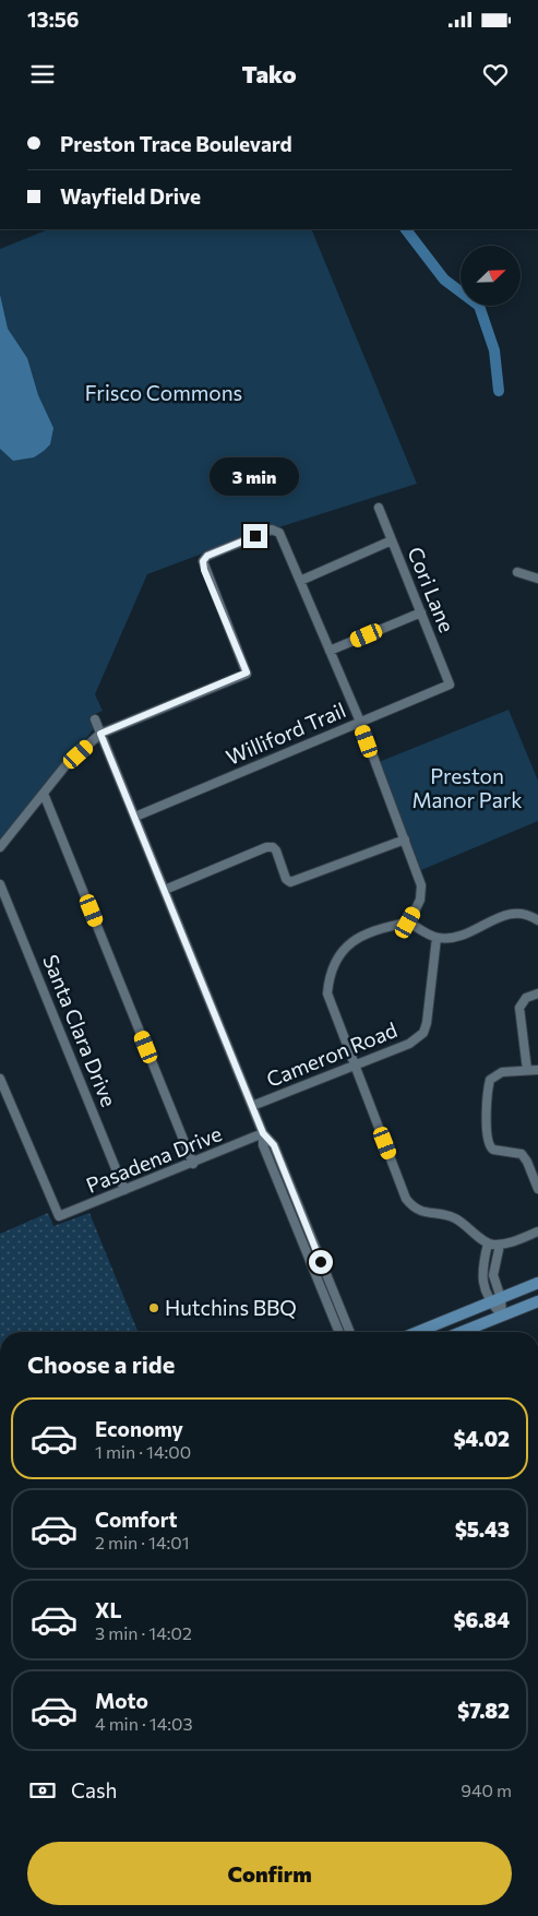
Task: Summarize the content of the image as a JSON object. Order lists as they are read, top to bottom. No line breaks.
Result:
{"streets":{"street":["Cori Lane","Williford Trail","Santa Clara Drive","Cameron Road","Pasadena Drive"]},"crossings":[["Cori Lane","Williford Trail"],["Santa Clara Drive","Pasadena Drive"]],"parks":["Frisco Commons","Preston Manor Park"],"places":["Hutchins BBQ"],"north":"top right","page":{"status":"13:56","header":"Tako","banner":["Preston Trace Boulevard","Wayfield Drive"],"bubble":"3 min","heading":"Choose a ride","list":[{"name":"Economy","note":"1 min · 14:00","value":"$4.02"},{"name":"Comfort","note":"2 min · 14:01","value":"$5.43"},{"name":"XL","note":"3 min · 14:02","value":"$6.84"},{"name":"Moto","note":"4 min · 14:03","value":"$7.82"}],"pay":["Cash","940 m"],"buttons":"Confirm"}}
